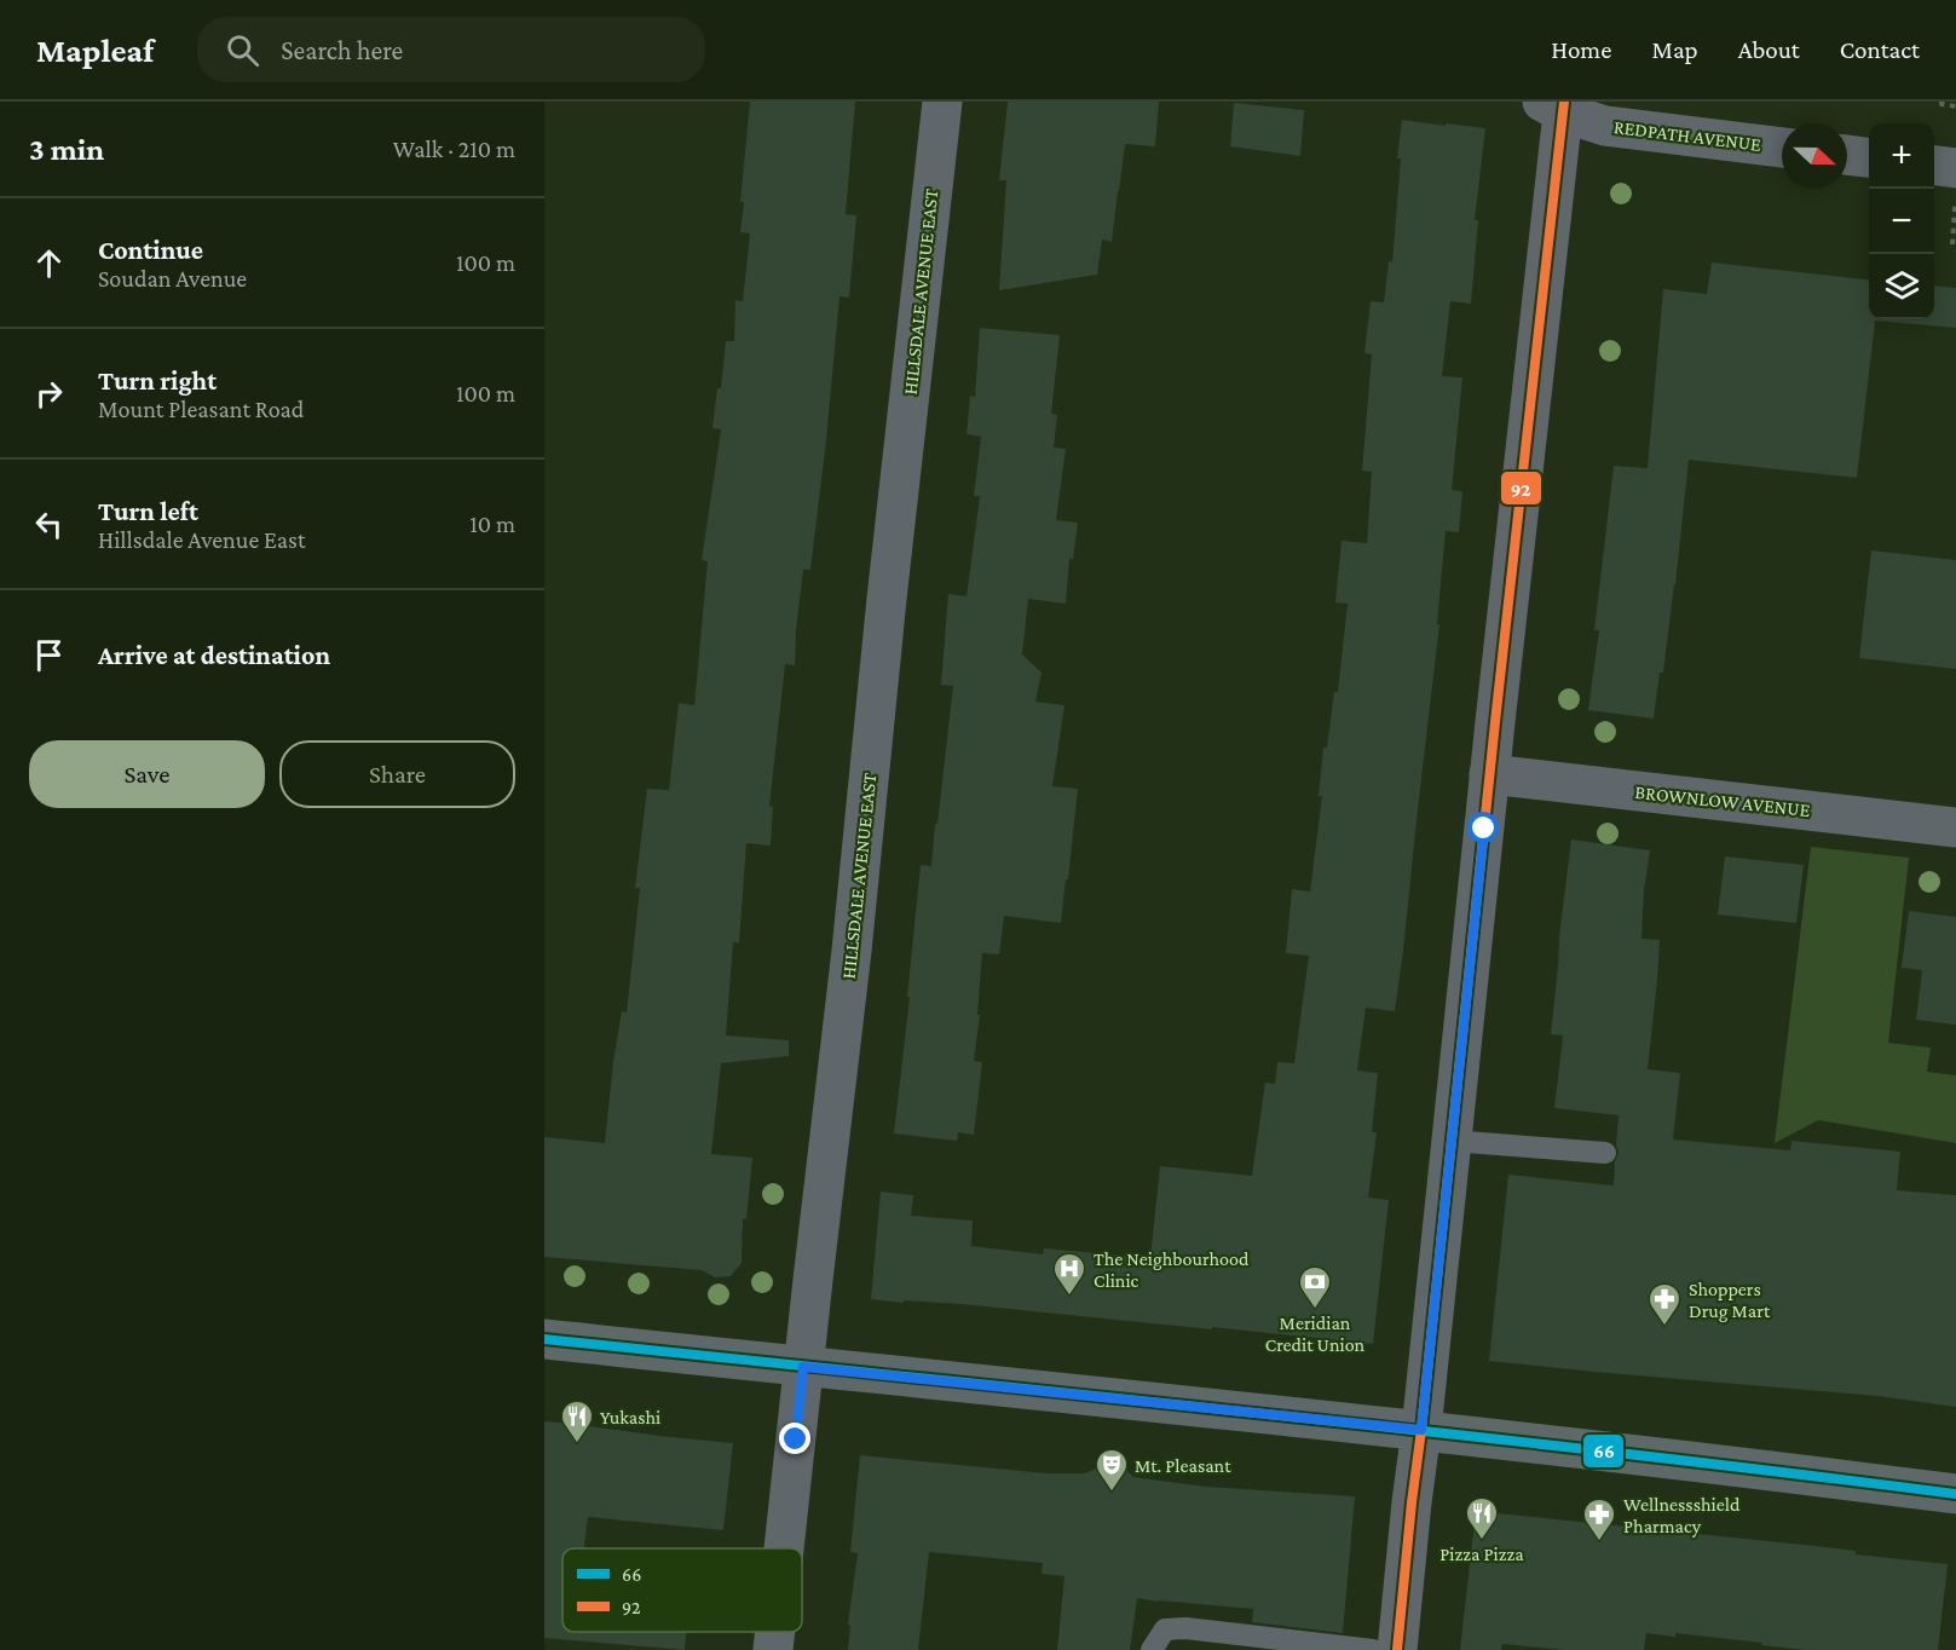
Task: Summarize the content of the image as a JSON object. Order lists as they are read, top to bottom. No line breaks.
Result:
{"streets":{"street":["REDPATH AVENUE","HILLSDALE AVENUE EAST","BROWNLOW AVENUE"]},"places":{"hospital":["The Neighbourhood Clinic"],"bank":["Meridian Credit Union"],"pharmacy":["Shoppers Drug Mart","Wellnessshield Pharmacy"],"restaurant":["Yukashi","Pizza Pizza"],"theatre":["Mt. Pleasant"]},"lines":["transit line 92","transit line 66"],"legend":["66","92"],"north":"right","page":{"header":"Mapleaf","search":"Search here","nav":["Home","Map","About","Contact"],"heading":["3 min","Walk · 210 m"],"map_buttons":["+","−"],"list":[["Continue","Soudan Avenue","100 m"],["Turn right","Mount Pleasant Road","100 m"],["Turn left","Hillsdale Avenue East","10 m"],"Arrive at destination"],"buttons":["Save","Share"]}}
